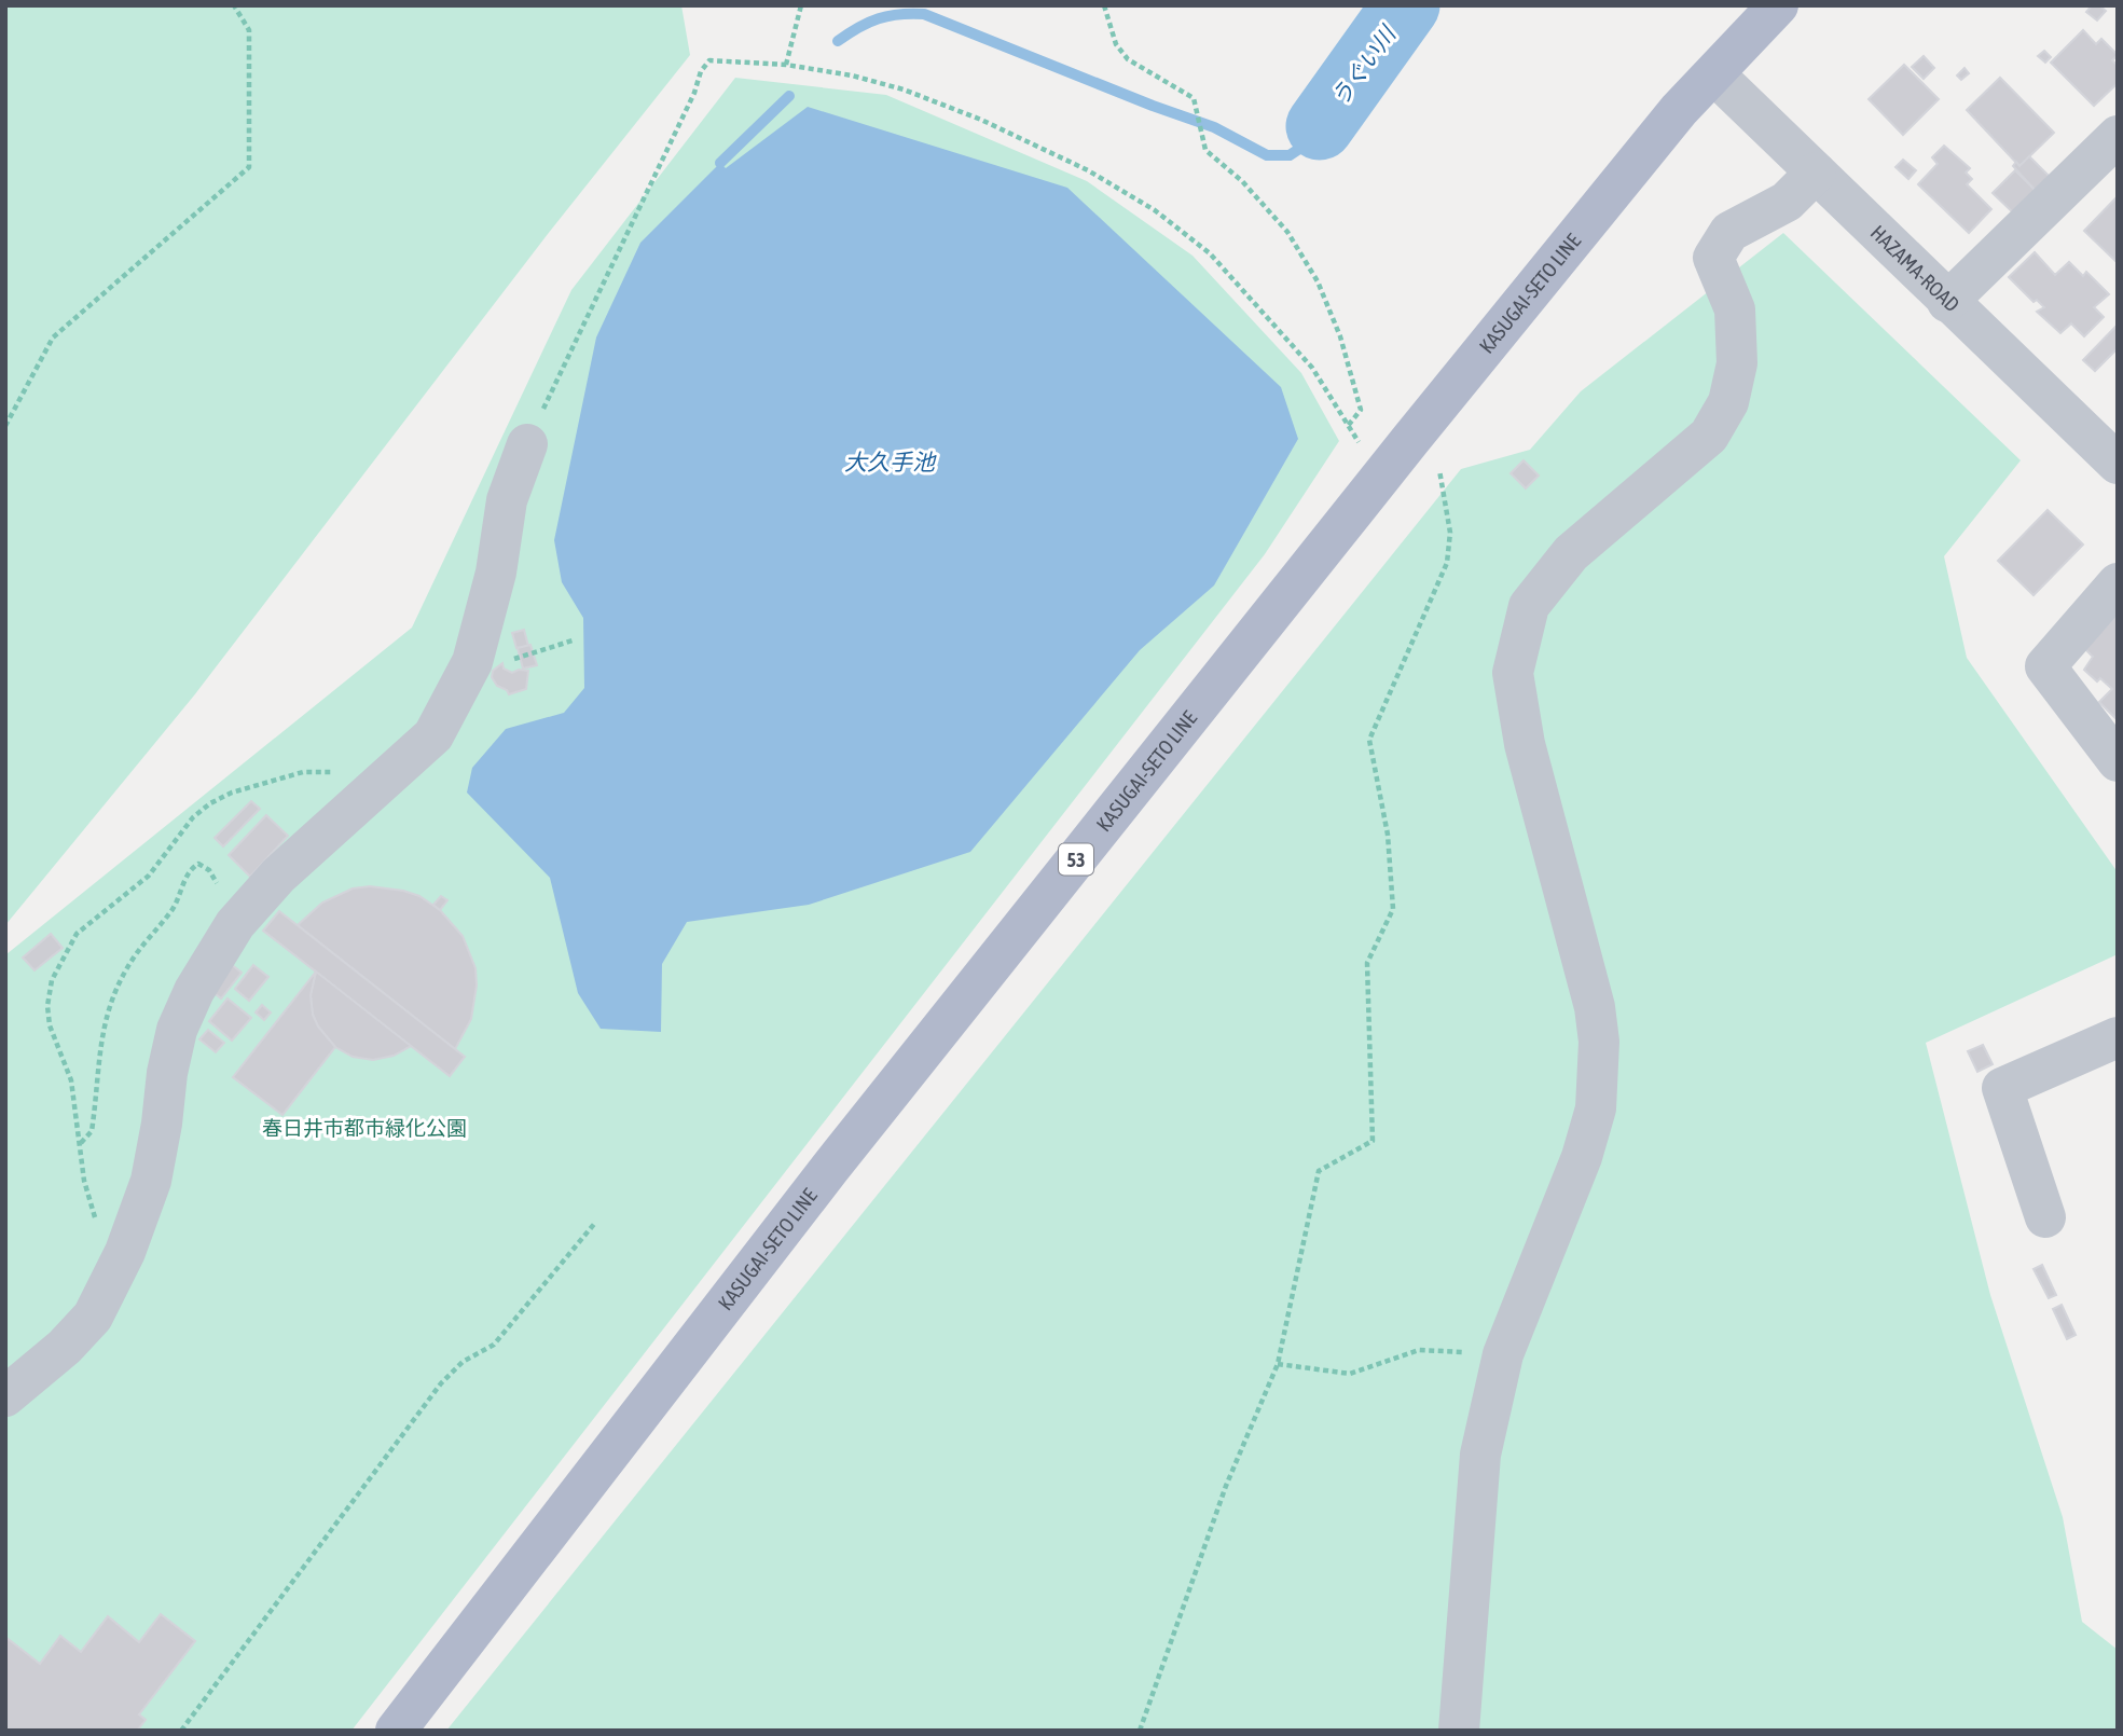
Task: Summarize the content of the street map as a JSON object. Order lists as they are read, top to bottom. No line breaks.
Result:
{"streets":{"main road":["KASUGAI-SETO LINE","53"],"street":["HAZAMA-ROAD"]},"crossings":[["HAZAMA-ROAD","KASUGAI-SETO LINE"]],"water":["うぐい川","大久手池"],"parks":["春日井市都市緑化公園"]}
